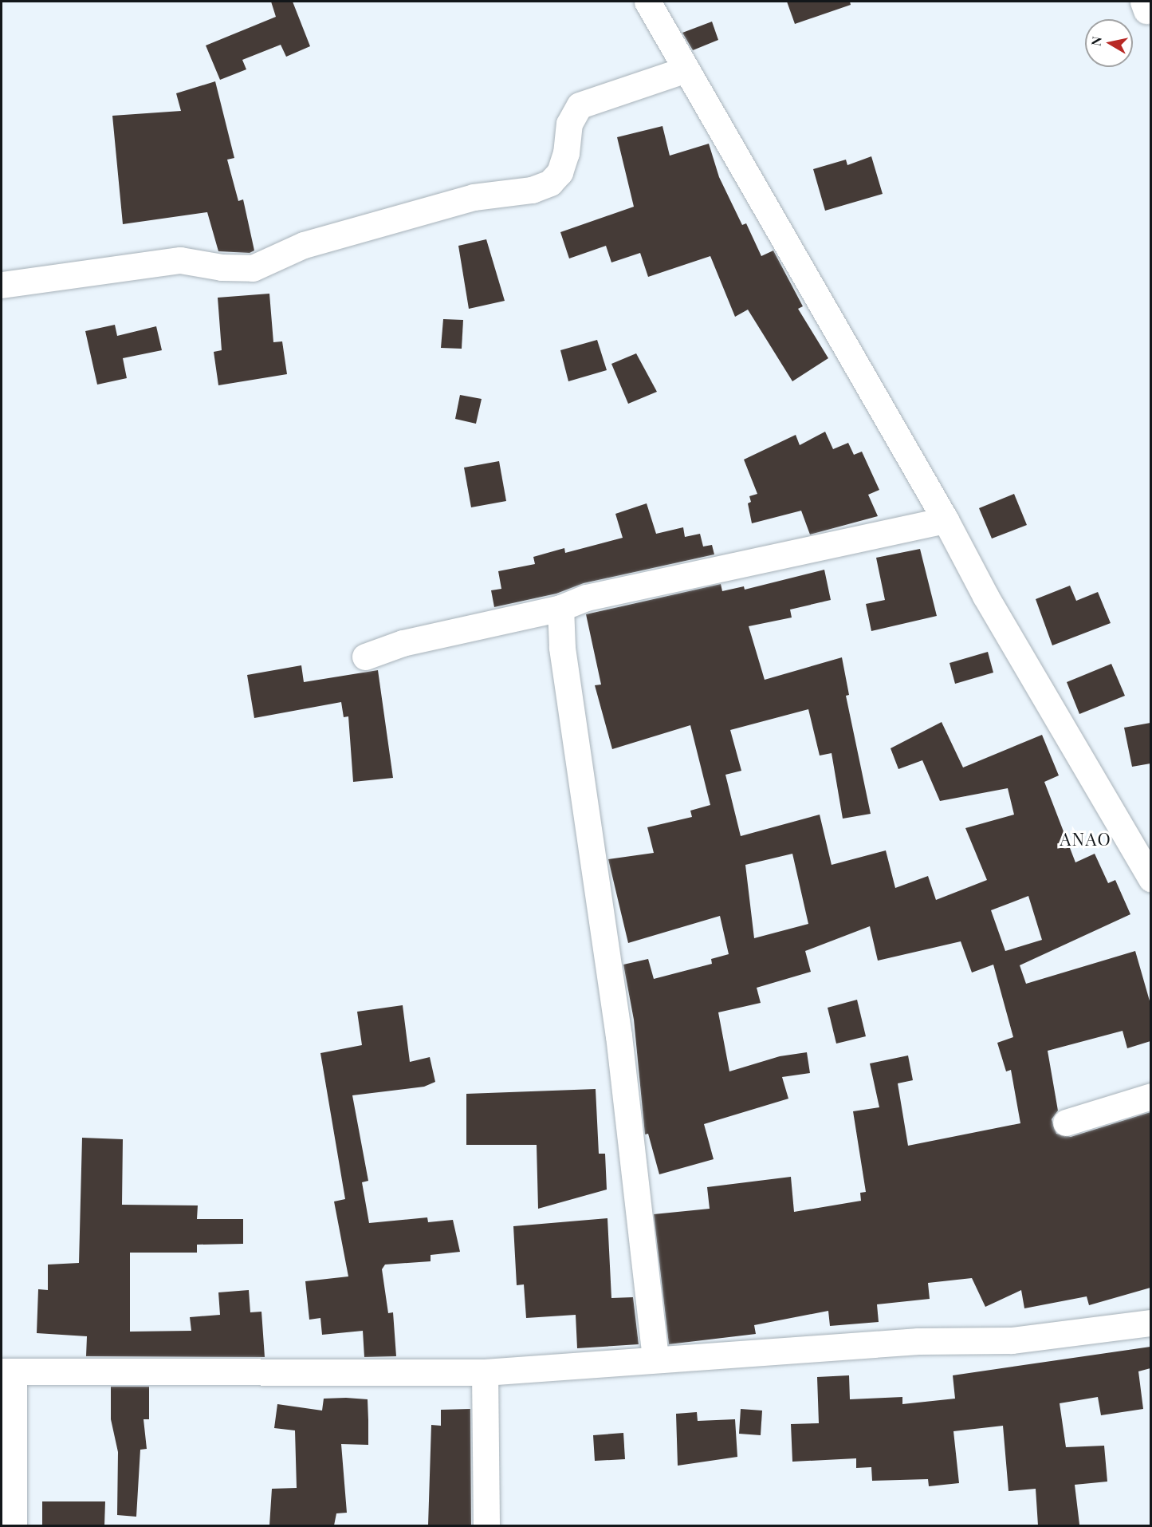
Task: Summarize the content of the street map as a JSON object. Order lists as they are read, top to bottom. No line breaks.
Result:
{"districts":["ANAO"],"north":"left"}
